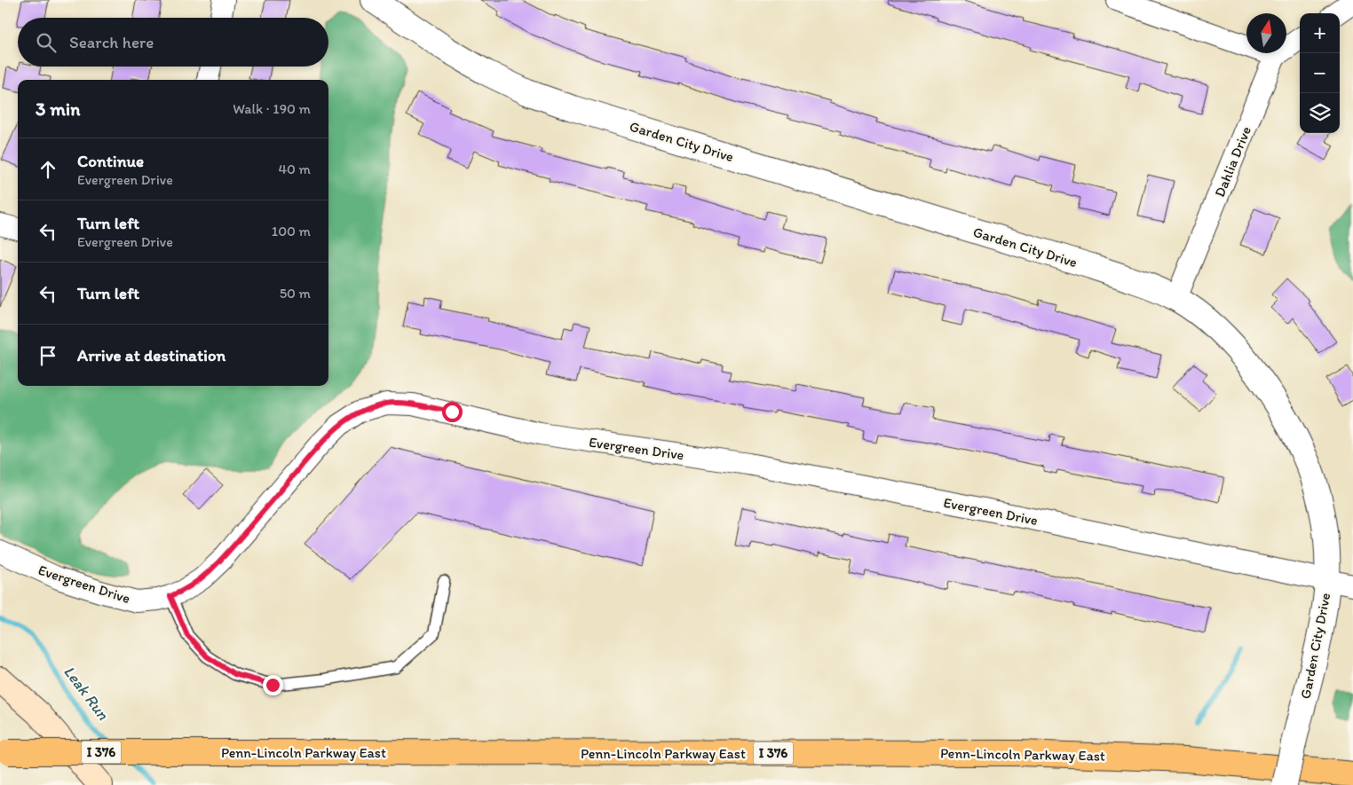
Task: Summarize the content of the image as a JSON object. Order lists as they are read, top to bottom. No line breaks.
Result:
{"streets":{"highway":["I 376","Penn-Lincoln Parkway East"],"street":["Garden City Drive","Dahlia Drive","Evergreen Drive"]},"crossings":[["Garden City Drive","Dahlia Drive"],["Garden City Drive","Evergreen Drive"]],"water":["Leak Run"],"north":"top","page":{"map_buttons":["+","−"],"search":"Search here","heading":["3 min","Walk · 190 m"],"list":[["Continue","Evergreen Drive","40 m"],["Turn left","Evergreen Drive","100 m"],["Turn left","50 m"],"Arrive at destination"]}}
